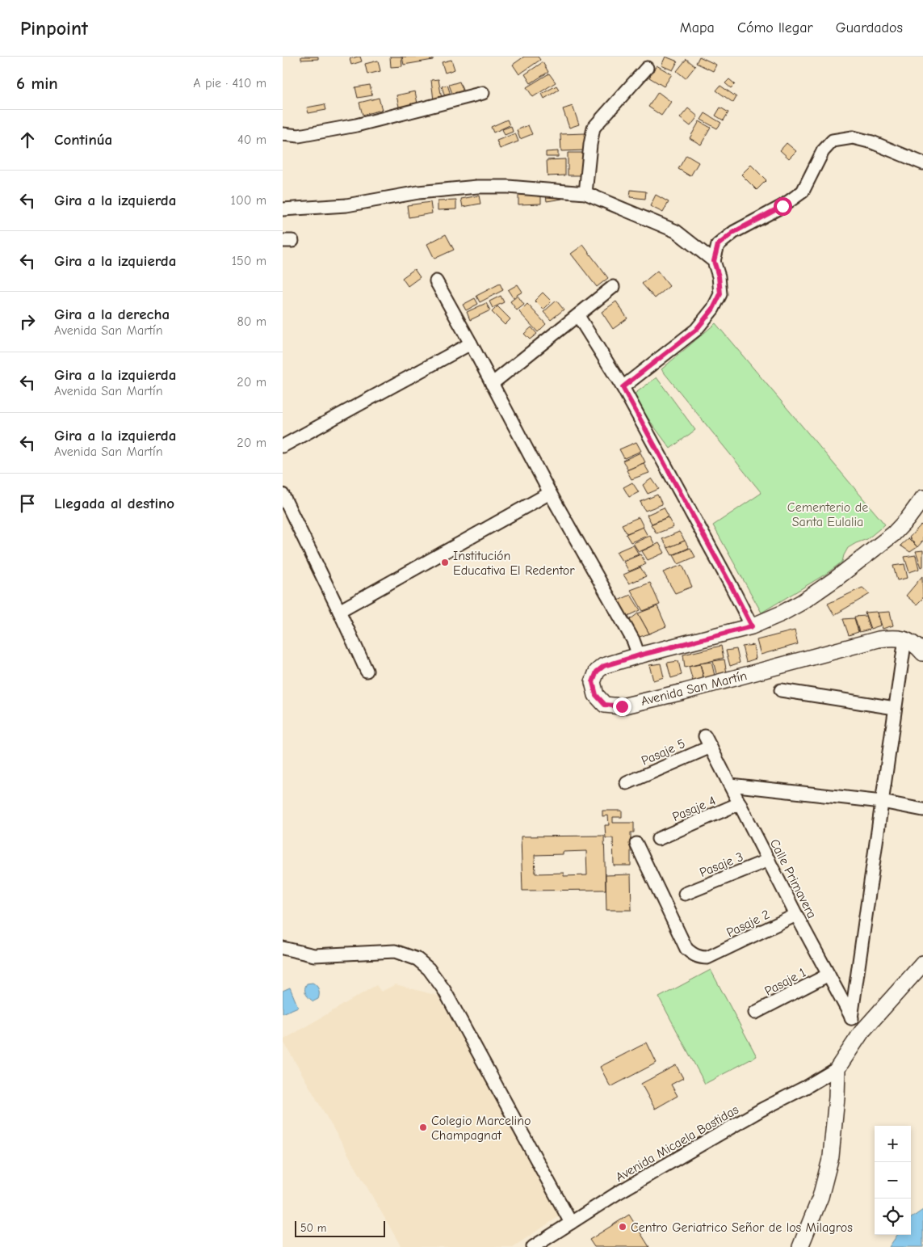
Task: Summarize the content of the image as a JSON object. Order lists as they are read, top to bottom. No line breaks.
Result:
{"streets":{"main road":["Avenida San Martín"],"street":["Pasaje 5","Pasaje 4","Pasaje 3","Calle Primavera","Pasaje 2","Pasaje 1","Avenida Micaela Bastidas"]},"crossings":[["Pasaje 5","Calle Primavera"],["Pasaje 4","Calle Primavera"],["Pasaje 3","Calle Primavera"],["Calle Primavera","Pasaje 2"],["Calle Primavera","Pasaje 1"]],"parks":["Cementerio de Santa Eulalia"],"places":["Institución Educativa El Redentor","Colegio Marcelino Champagnat","Centro Geriatrico Señor de los Milagros"],"scale_bar":"50 m","page":{"header":"Pinpoint","nav":["Mapa","Cómo llegar","Guardados"],"heading":["6 min","A pie · 410 m"],"list":[["Continúa","40 m"],["Gira a la izquierda","100 m"],["Gira a la izquierda","150 m"],["Gira a la derecha","Avenida San Martín","80 m"],["Gira a la izquierda","Avenida San Martín","20 m"],["Gira a la izquierda","Avenida San Martín","20 m"],"Llegada al destino"],"map_buttons":["+","−"],"scale":"50 m"}}
